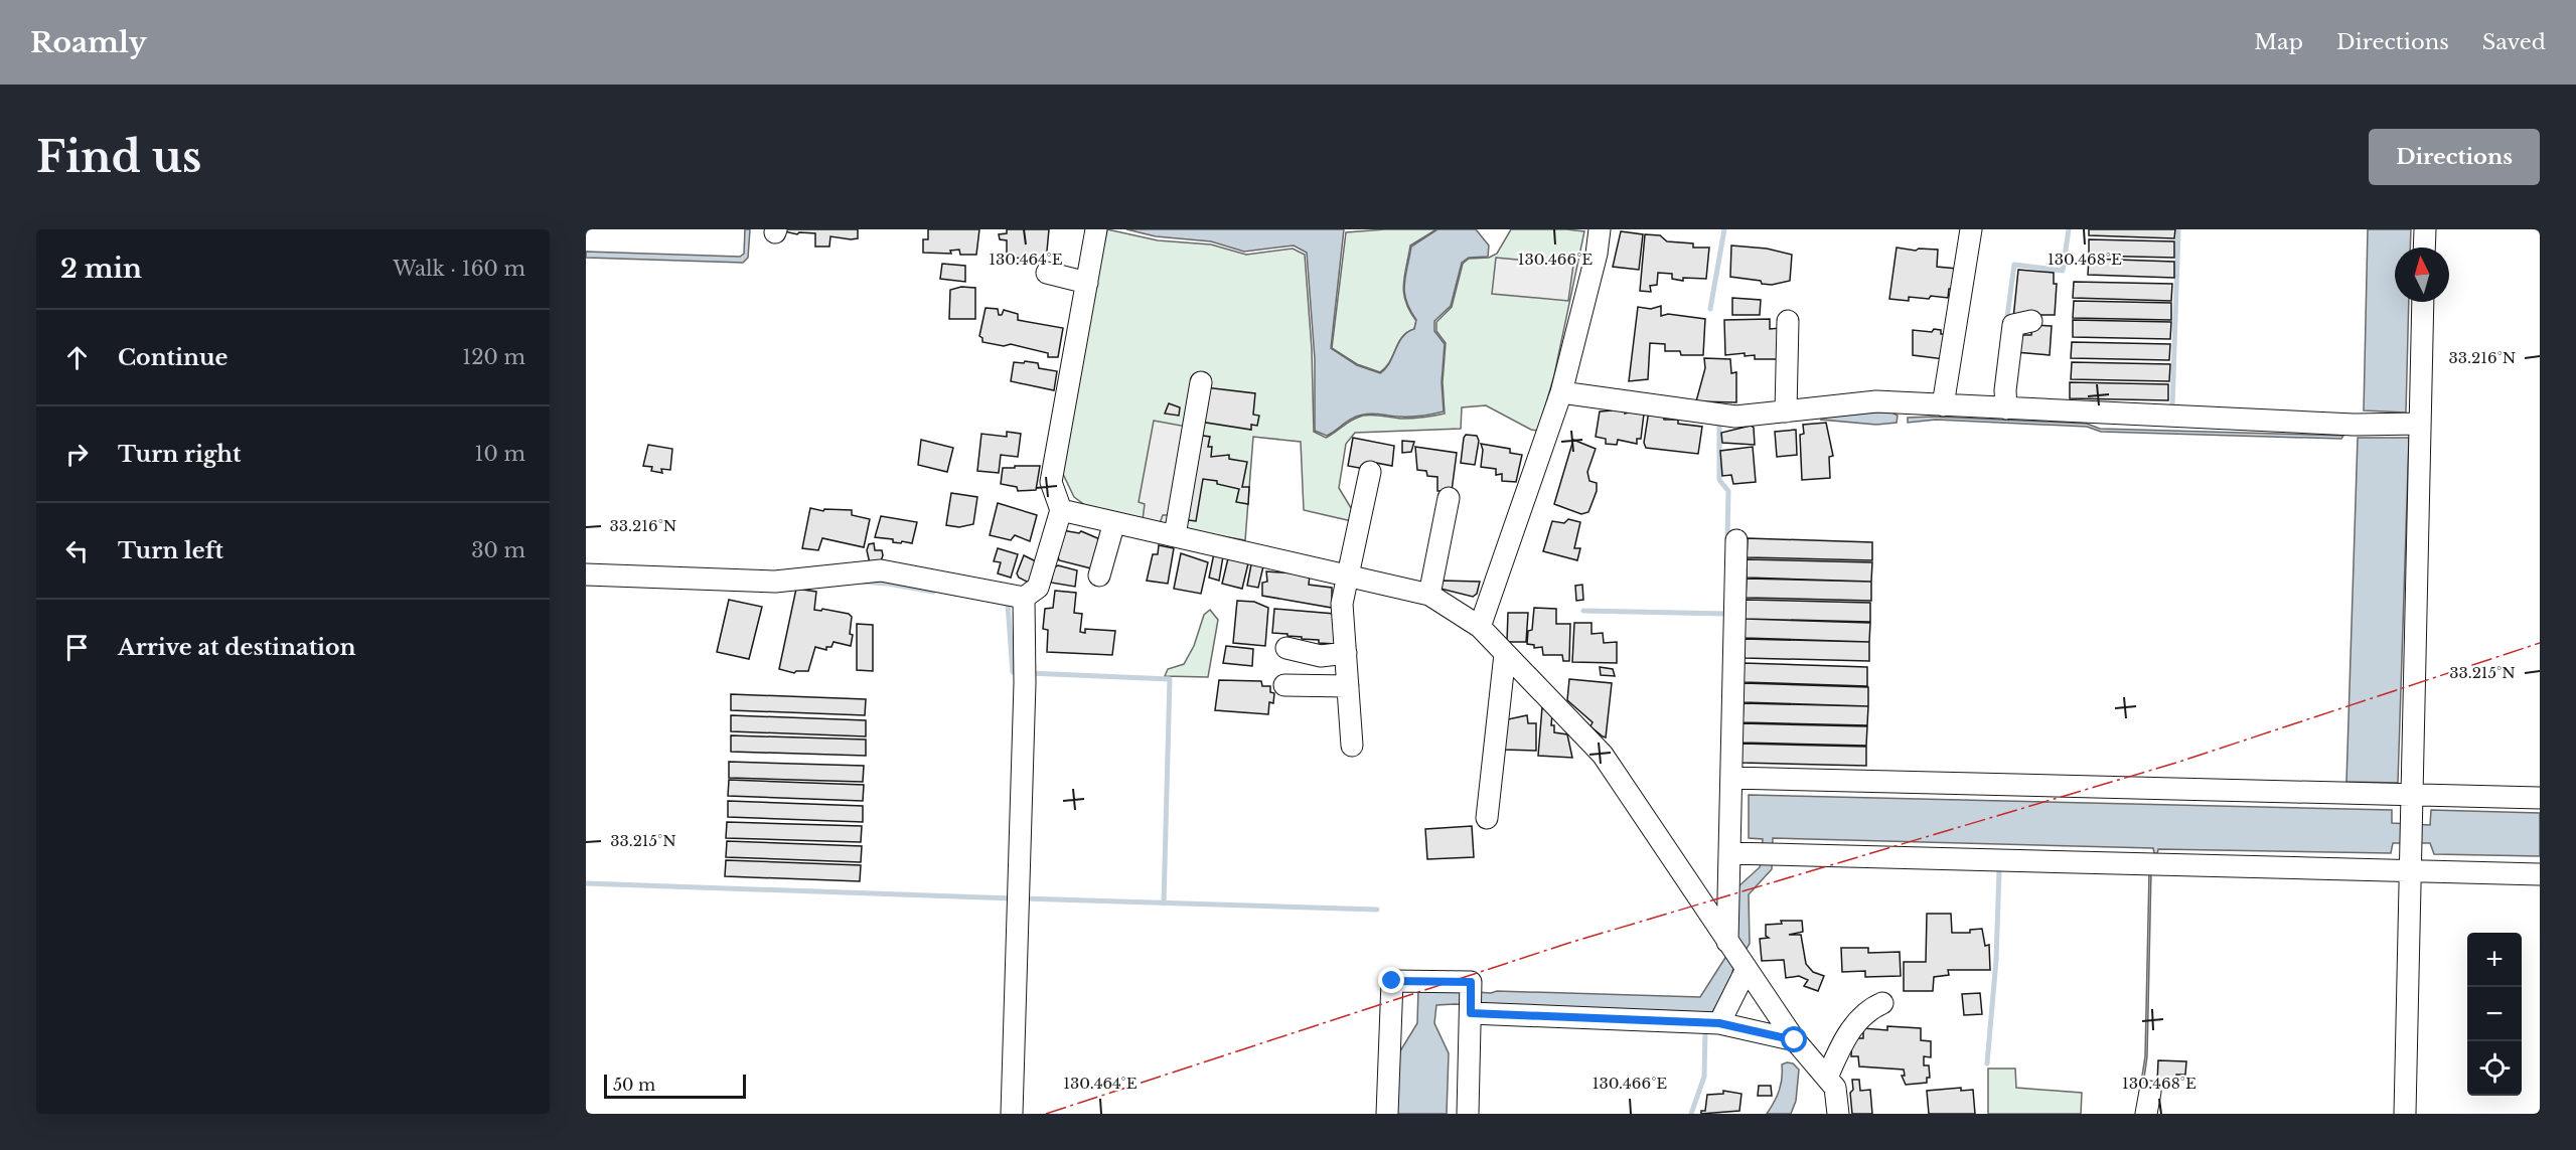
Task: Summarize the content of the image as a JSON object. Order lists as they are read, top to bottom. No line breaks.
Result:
{"scale_bar":"50 m","north":"top","page":{"header":"Roamly","nav":["Map","Directions","Saved"],"buttons":"Directions","title":"Find us","heading":["2 min","Walk · 160 m"],"list":[["Continue","120 m"],["Turn right","10 m"],["Turn left","30 m"],"Arrive at destination"],"map_buttons":["+","−"],"scale":"50 m"},"coordinates":["130.464°E","130.466°E","130.468°E","33.216°N","33.215°N"]}
